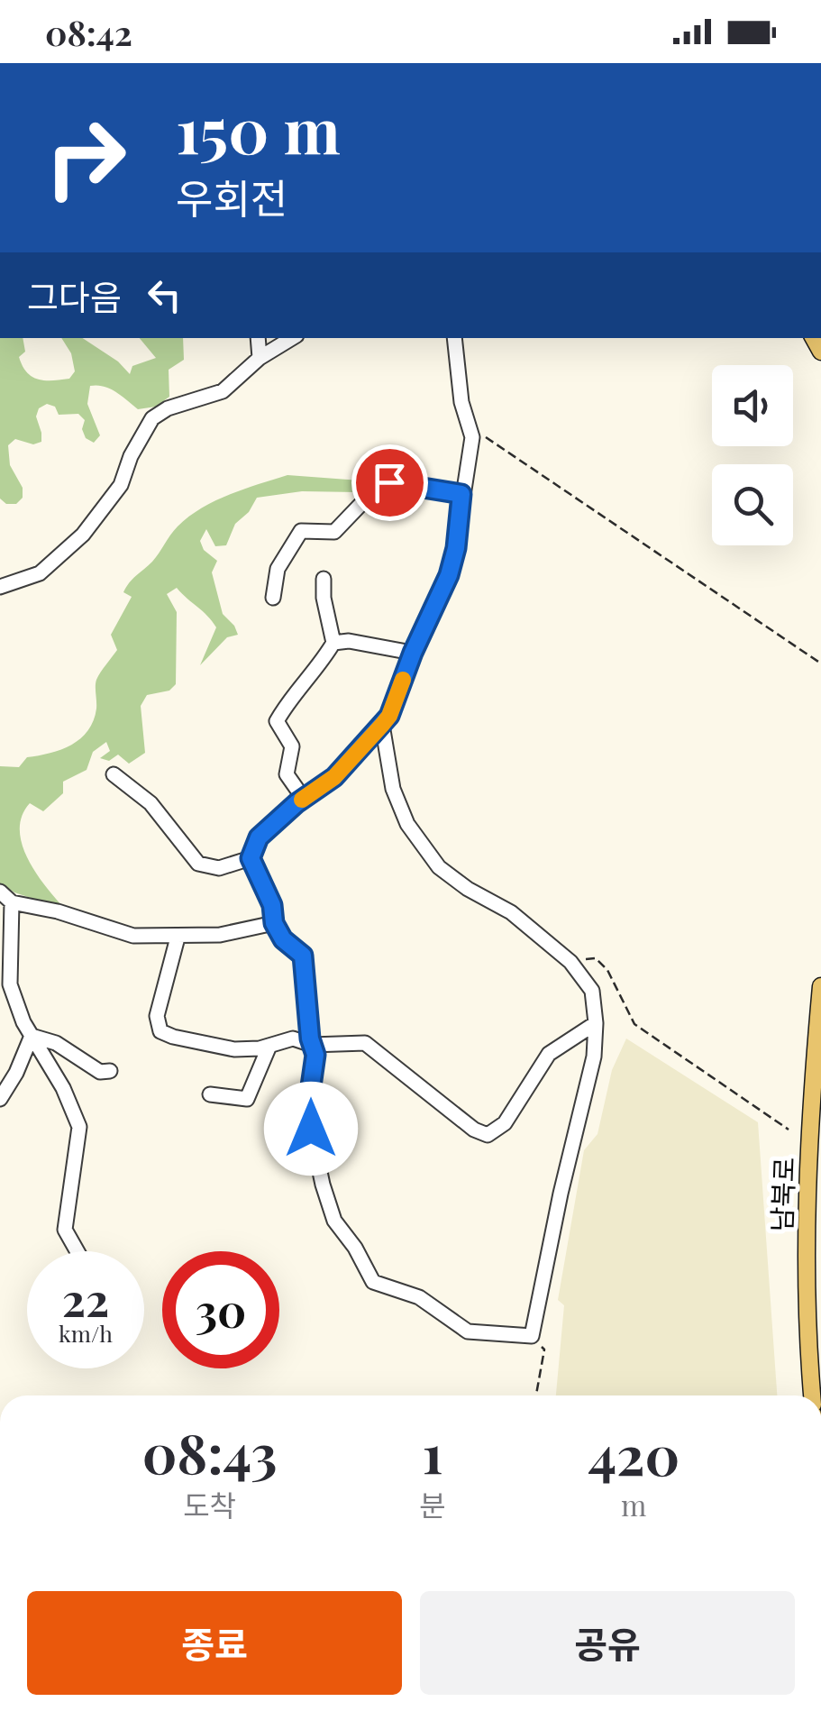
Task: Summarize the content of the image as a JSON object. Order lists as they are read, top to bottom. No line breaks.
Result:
{"streets":{"main road":["남북로"]},"page":{"status":"08:42","turn":["150 m","우회전"],"then":"그다음","speed":"22 km/h","limit":"30","eta":["08:43","도착","1","분","420","m"],"buttons":["종료","공유"]}}
